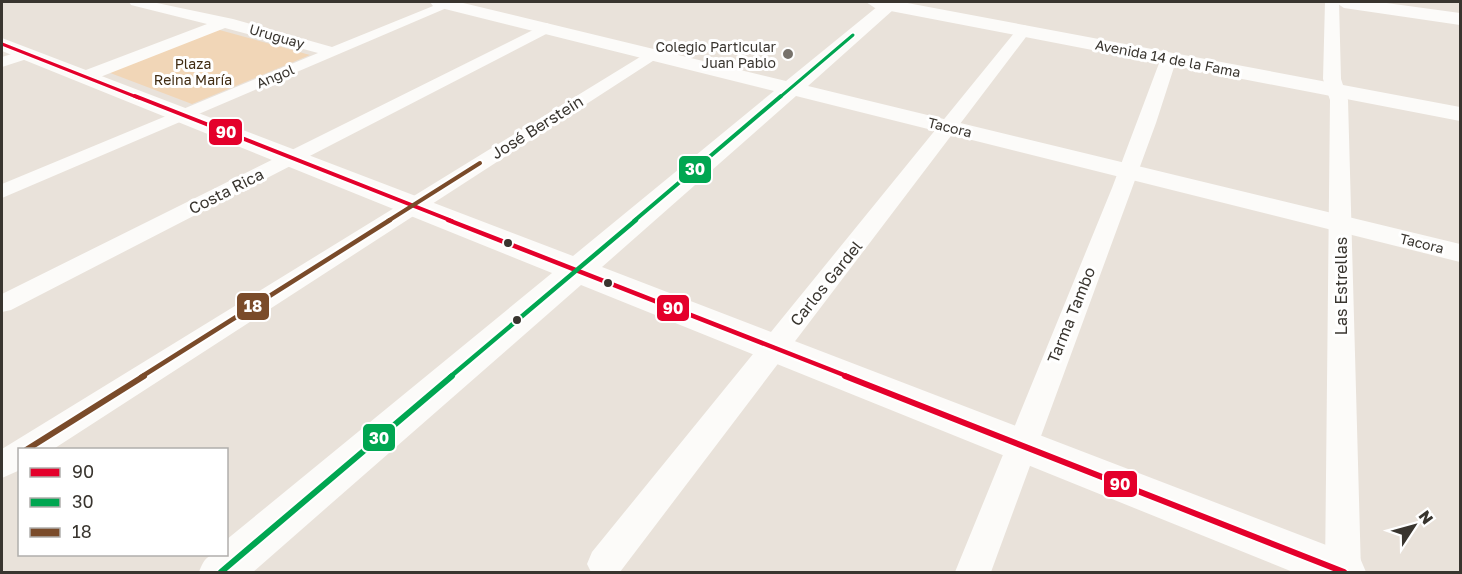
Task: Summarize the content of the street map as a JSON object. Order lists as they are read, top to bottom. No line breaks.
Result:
{"streets":{"main road":["Avenida 14 de la Fama"],"street":["Uruguay","Angol","José Berstein","Tacora","Costa Rica","Carlos Gardel","Las Estrellas","Tarma Tambo"]},"crossings":[["Uruguay","Angol"],["Avenida 14 de la Fama","Carlos Gardel"],["Avenida 14 de la Fama","Las Estrellas"],["Avenida 14 de la Fama","Tarma Tambo"],["Angol","Tacora"],["José Berstein","Tacora"],["Tacora","Costa Rica"],["Tacora","Carlos Gardel"],["Tacora","Las Estrellas"],["Tacora","Tarma Tambo"]],"parks":["Plaza Reina María"],"places":["Colegio Particular Juan Pablo"],"lines":["transit line 30","transit line 90","transit line 18"],"legend":["90","30","18"],"north":"top right"}
